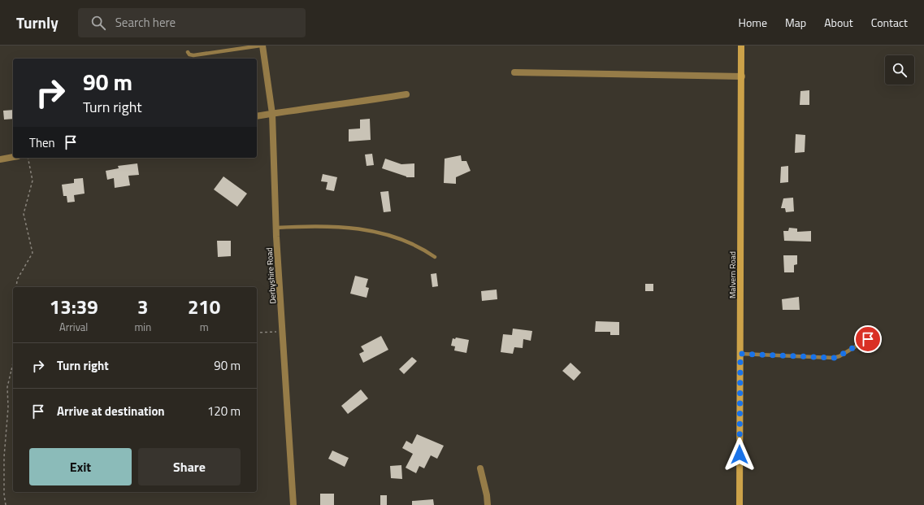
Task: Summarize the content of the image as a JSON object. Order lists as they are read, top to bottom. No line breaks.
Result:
{"streets":{"main road":["Malvern Road"],"street":["Derbyshire Road"]},"page":{"header":"Turnly","search":"Search here","nav":["Home","Map","About","Contact"],"turn":["90 m","Turn right"],"then":"Then","eta":["13:39","Arrival","3","min","210","m"],"list":[{"name":"Turn right","value":"90 m"},{"name":"Arrive at destination","value":"120 m"}],"buttons":["Exit","Share"]}}
